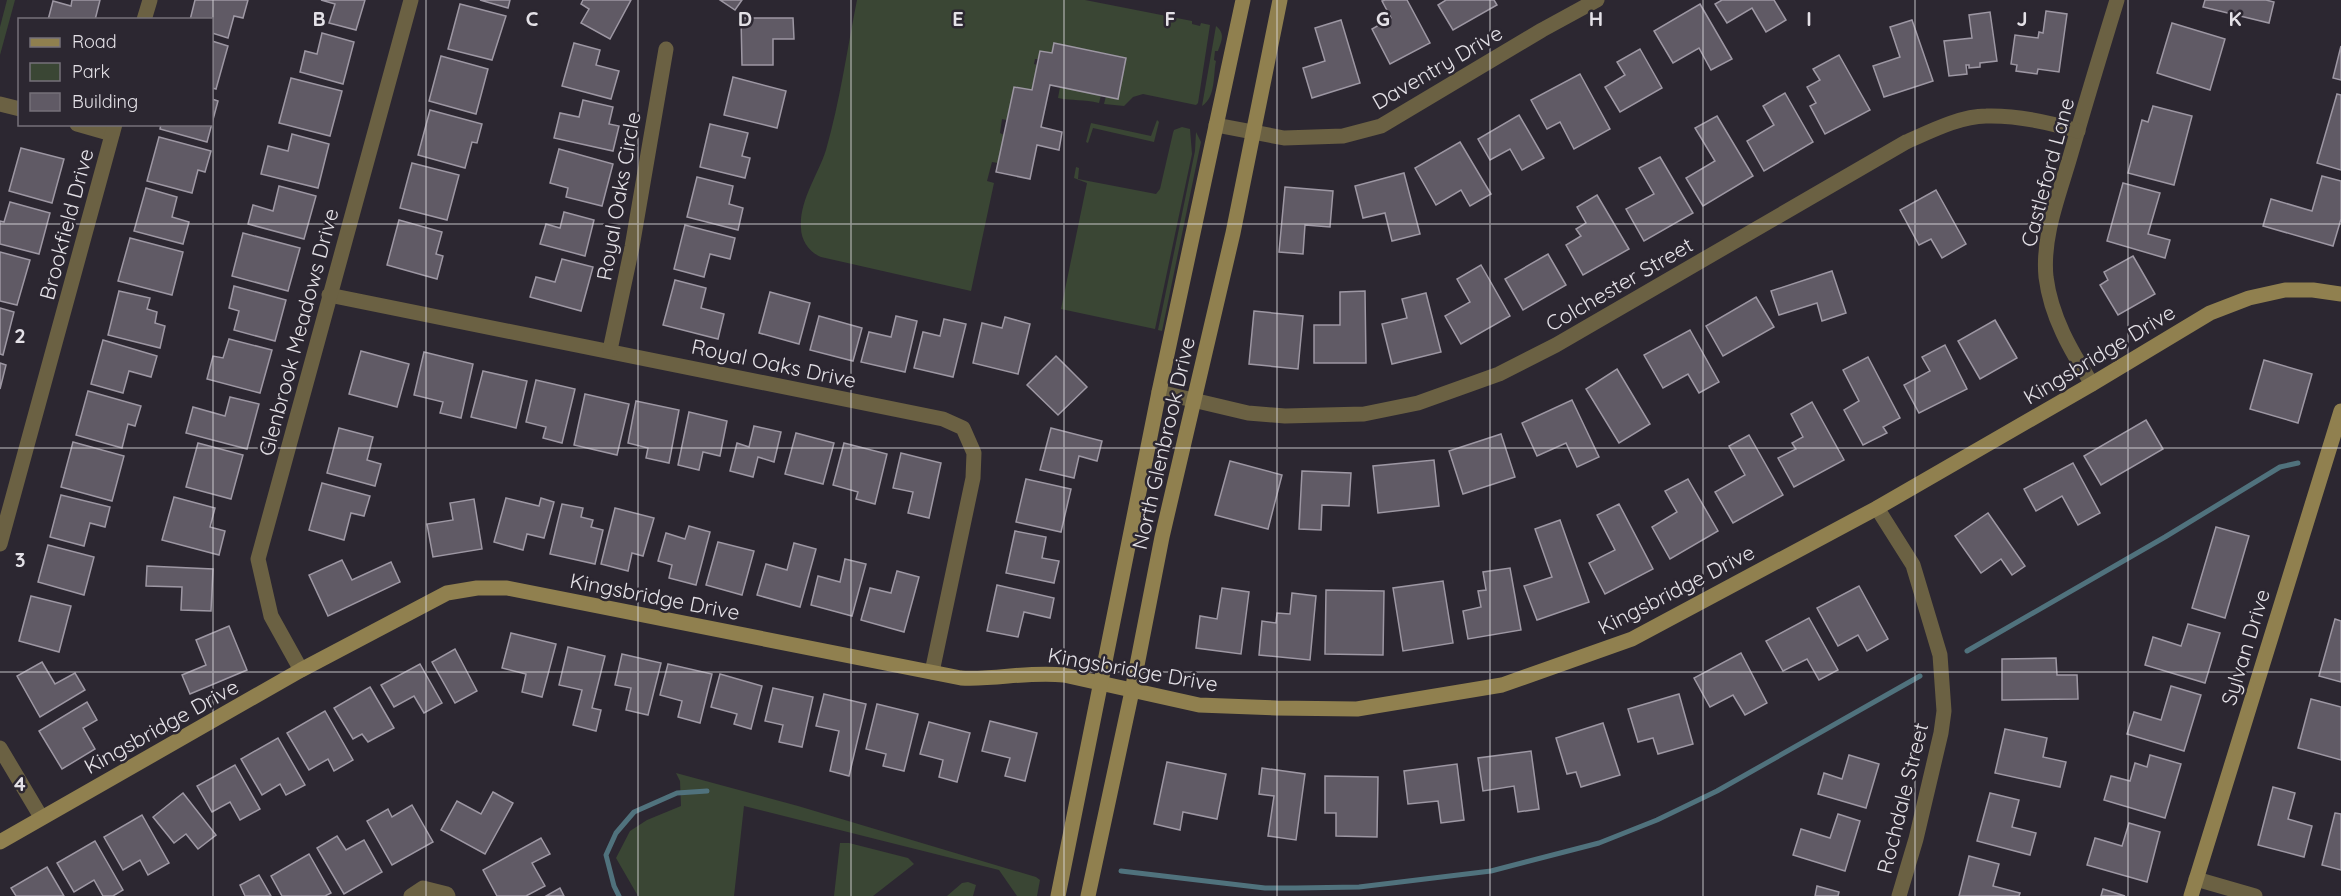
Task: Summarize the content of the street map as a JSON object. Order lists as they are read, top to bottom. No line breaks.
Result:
{"streets":{"street":["Daventry Drive","Castleford Lane","Royal Oaks Circle","Brookfield Drive","Colchester Street","Glenbrook Meadows Drive","Kingsbridge Drive","Royal Oaks Drive","North Glenbrook Drive","Sylvan Drive","Rochdale Street"]},"crossings":[["Daventry Drive","North Glenbrook Drive"],["Castleford Lane","Colchester Street"],["Castleford Lane","Kingsbridge Drive"],["Royal Oaks Circle","Royal Oaks Drive"],["Colchester Street","North Glenbrook Drive"],["Glenbrook Meadows Drive","Kingsbridge Drive"],["Glenbrook Meadows Drive","Royal Oaks Drive"],["Kingsbridge Drive","Royal Oaks Drive"],["Kingsbridge Drive","North Glenbrook Drive"],["Kingsbridge Drive","Rochdale Street"]],"legend":["Road","Park","Building"],"grid":{"columns":["B","C","D","E","F","G","H","I","J","K"],"rows":["2","3","4"]}}
